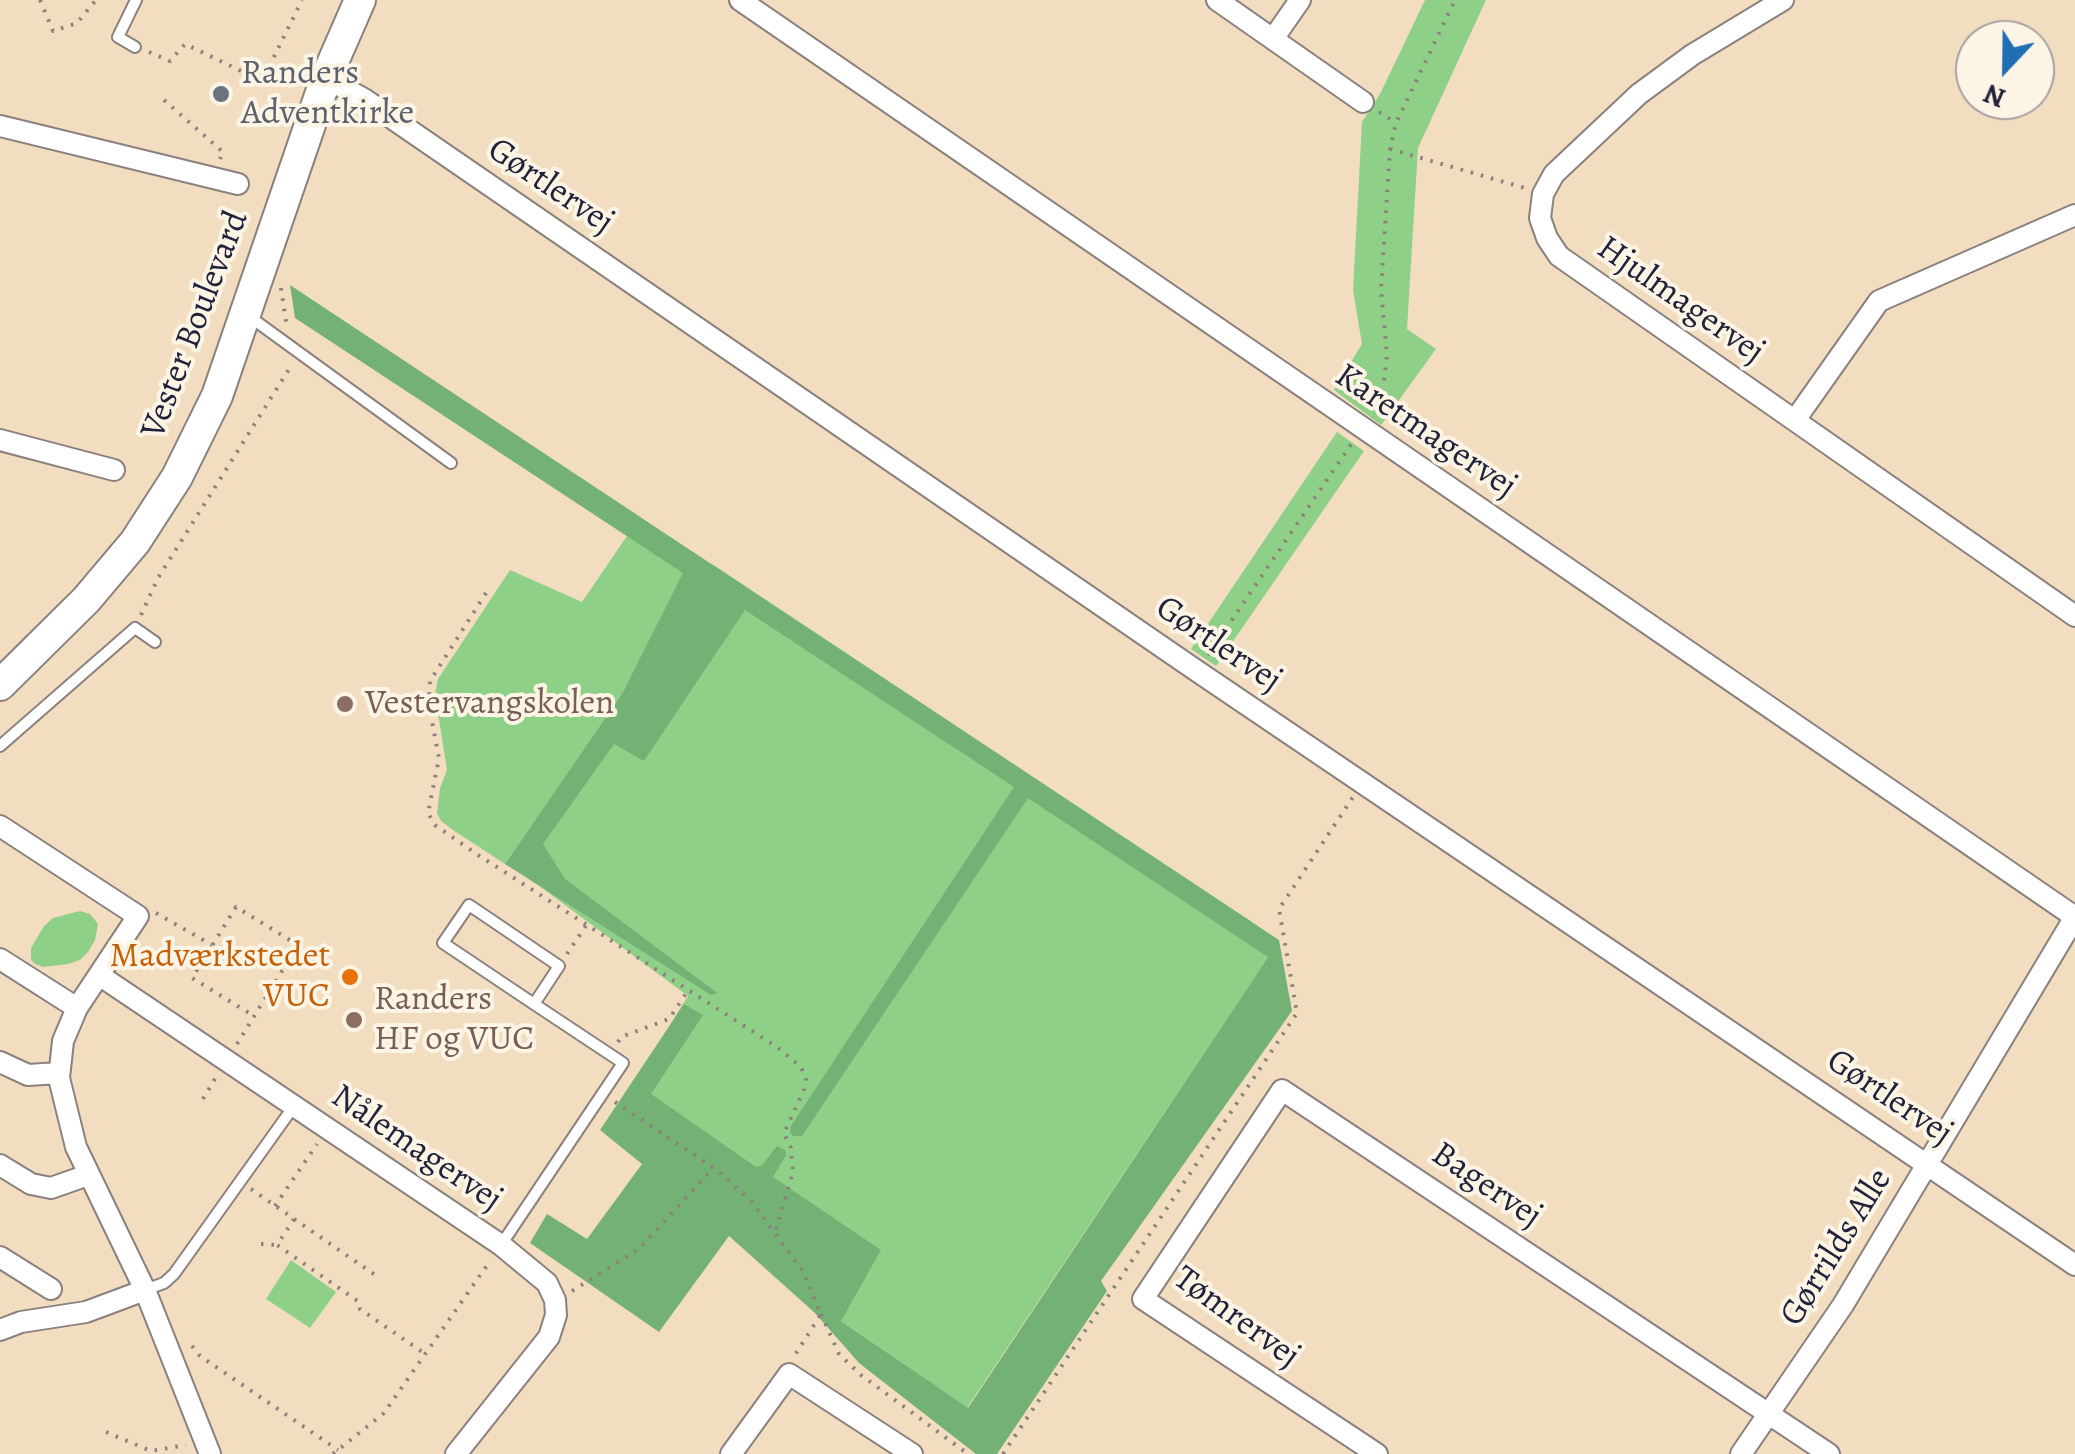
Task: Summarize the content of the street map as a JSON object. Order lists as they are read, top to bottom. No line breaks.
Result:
{"streets":{"main road":["Vester Boulevard"],"street":["Gørtlervej","Hjulmagervej","Karetmagervej","Nålemagervej","Bagervej","Gørrilds Alle","Tømrervej"]},"crossings":[["Gørtlervej","Vester Boulevard"],["Gørtlervej","Gørrilds Alle"],["Karetmagervej","Gørrilds Alle"],["Bagervej","Gørrilds Alle"],["Bagervej","Tømrervej"]],"places":["Randers Adventkirke","Vestervangskolen","Madværkstedet VUC","Randers HF og VUC"],"north":"bottom"}
